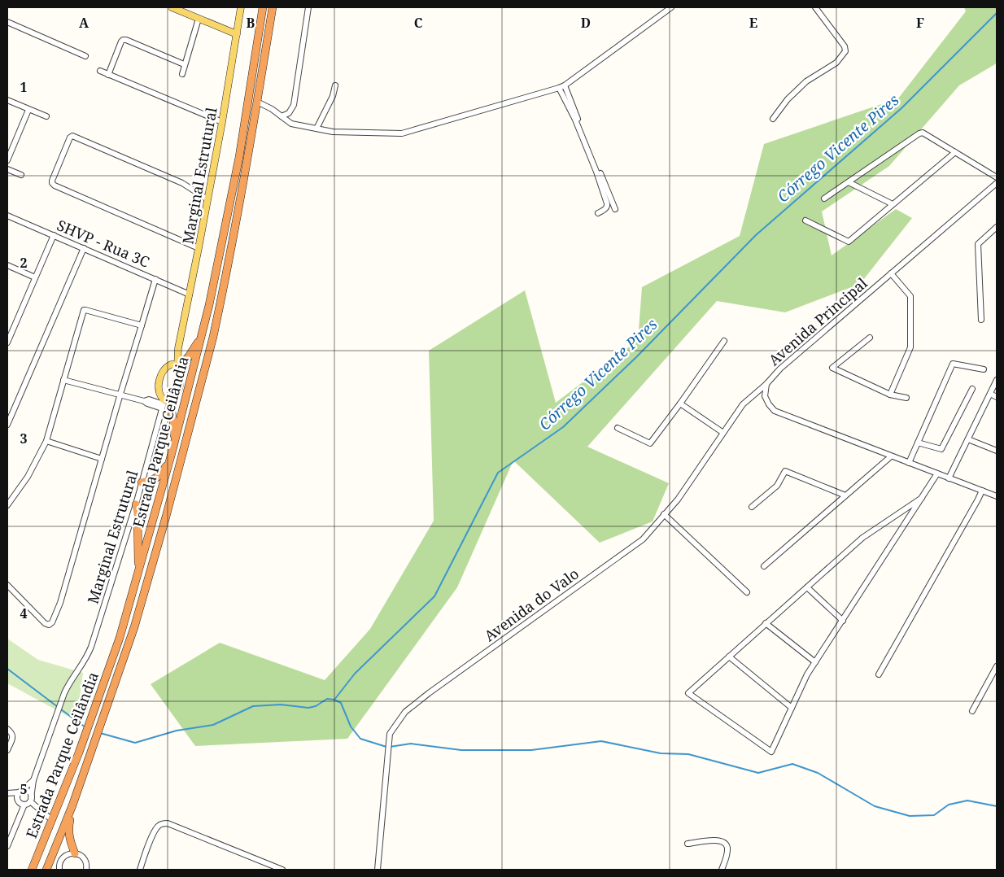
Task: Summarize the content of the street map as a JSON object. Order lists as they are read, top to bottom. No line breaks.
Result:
{"streets":{"highway":["Estrada Parque Ceilândia"],"main road":["Marginal Estrutural"],"street":["SHVP - Rua 3C","Avenida Principal","Avenida do Valo"]},"crossings":[["Marginal Estrutural","SHVP - Rua 3C"],["Avenida Principal","Avenida do Valo"]],"water":["Córrego Vicente Pires"],"grid":{"columns":["A","B","C","D","E","F"],"rows":["1","2","3","4","5"]}}
